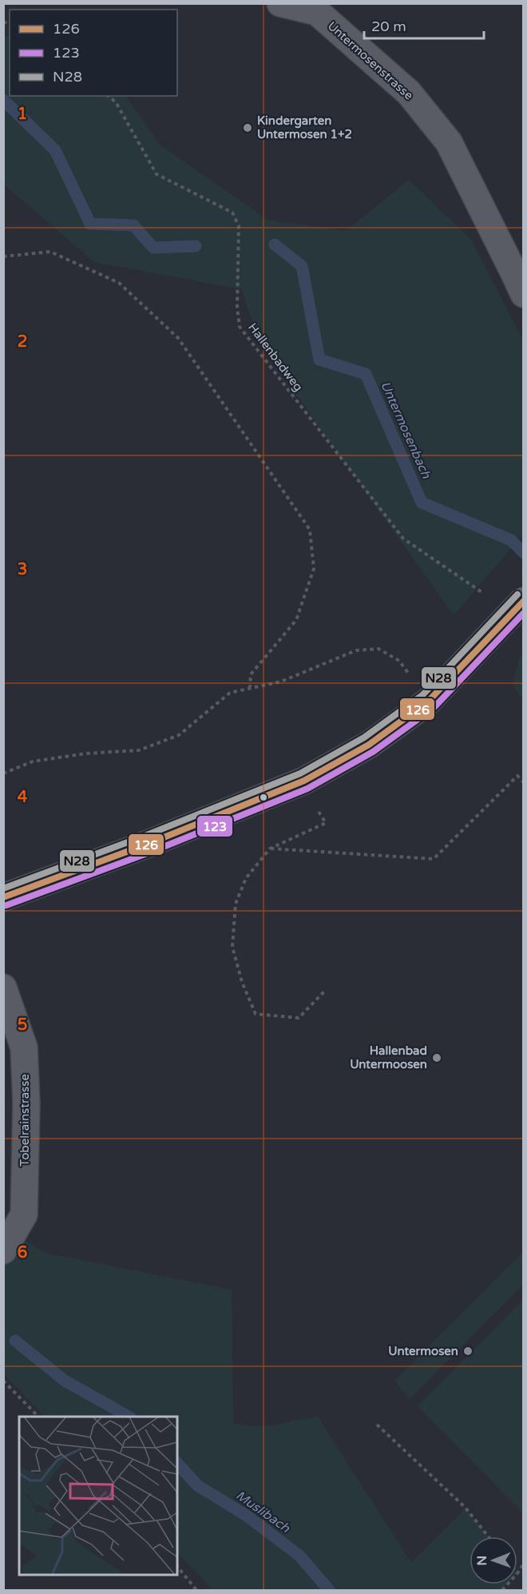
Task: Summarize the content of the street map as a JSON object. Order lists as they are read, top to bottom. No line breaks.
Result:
{"streets":{"street":["Untermosenstrasse","Tobelrainstrasse"],"path":["Hallenbadweg"]},"water":["Untermosenbach","Muslibach"],"places":["Kindergarten Untermosen 1+2","Hallenbad Untermoosen","Untermosen"],"lines":["transit line N28","transit line 126","transit line 123"],"legend":["126","123","N28"],"scale_bar":"20 m","north":"left","grid":{"rows":["1","2","3","4","5","6"]}}
